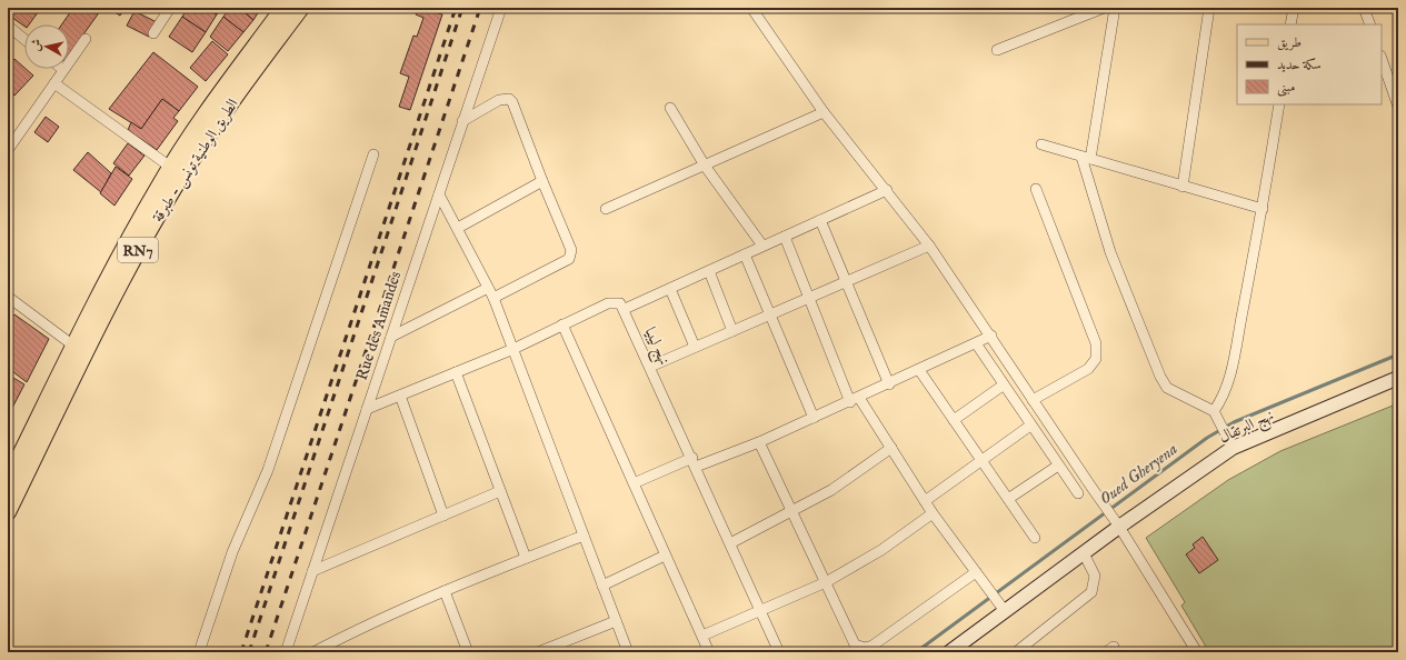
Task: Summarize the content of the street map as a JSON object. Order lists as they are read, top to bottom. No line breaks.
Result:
{"streets":{"main road":["الطريق الوطنية تونس - طبرقة","RN7"],"street":["Rue des Amandes","نهج ليبيا","نهج البرتقال"]},"water":["Oued Gheryena"],"legend":["طريق","سكة حديد","مبنى"],"north":"left"}
